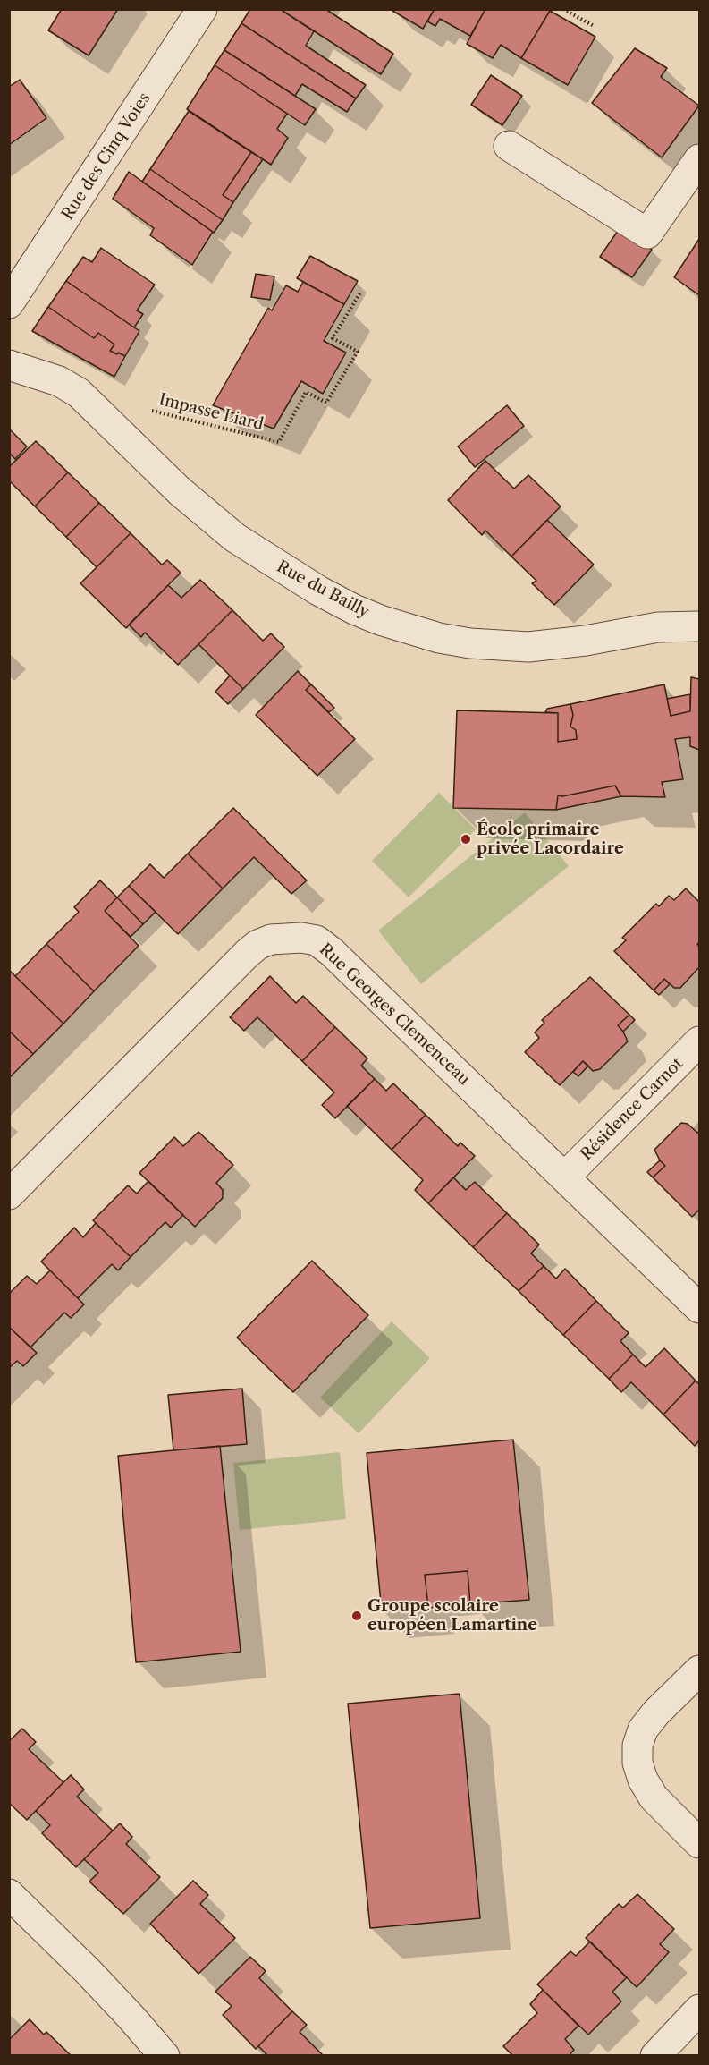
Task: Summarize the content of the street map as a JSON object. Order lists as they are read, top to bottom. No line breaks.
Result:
{"streets":{"street":["Rue des Cinq Voies","Rue du Bailly","Rue Georges Clemenceau","Résidence Carnot"],"path":["Impasse Liard"]},"crossings":[["Rue Georges Clemenceau","Résidence Carnot"]],"places":["École primaire privée Lacordaire","Groupe scolaire européen Lamartine"]}
